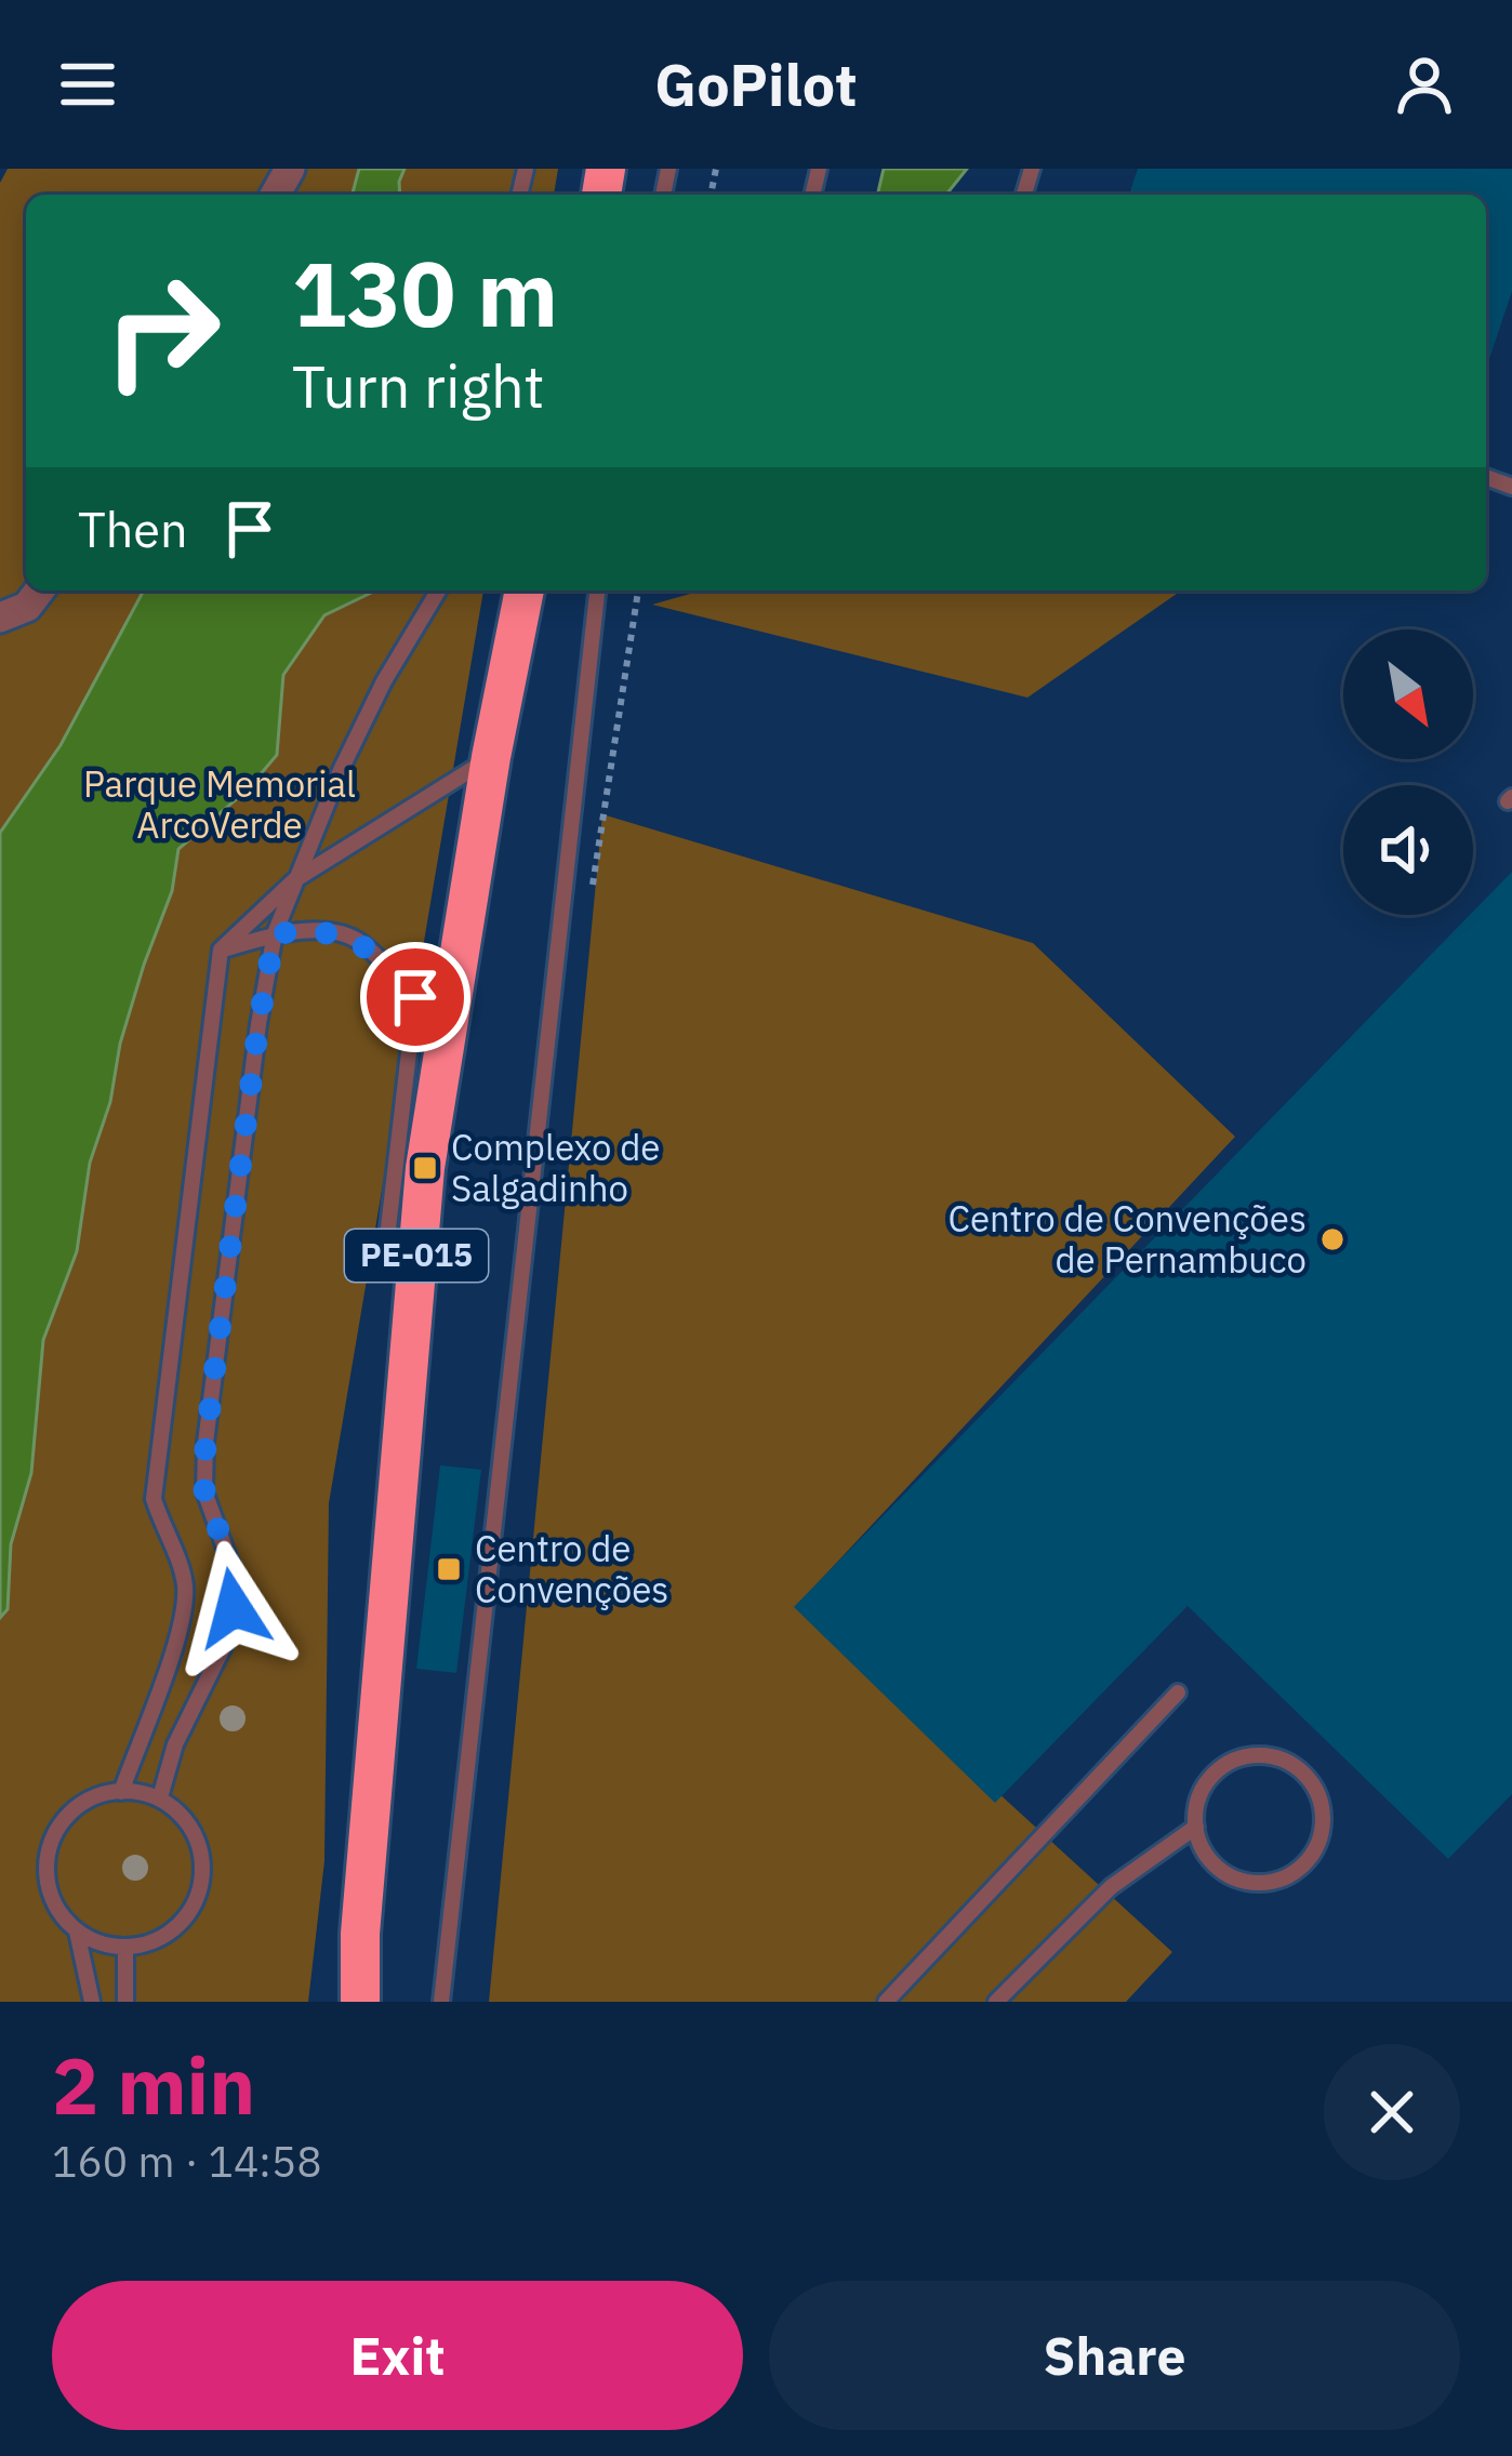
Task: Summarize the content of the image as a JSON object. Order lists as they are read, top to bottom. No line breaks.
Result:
{"streets":{"highway":["PE-015"]},"parks":["Parque Memorial ArcoVerde"],"places":{"transit":["Complexo de Salgadinho","Centro de Convenções"],"other":["Centro de Convenções de Pernambuco"]},"north":"bottom right","page":{"header":"GoPilot","turn":["130 m","Turn right"],"then":"Then","heading":["2 min","160 m · 14:58"],"buttons":["Exit","Share"]}}
